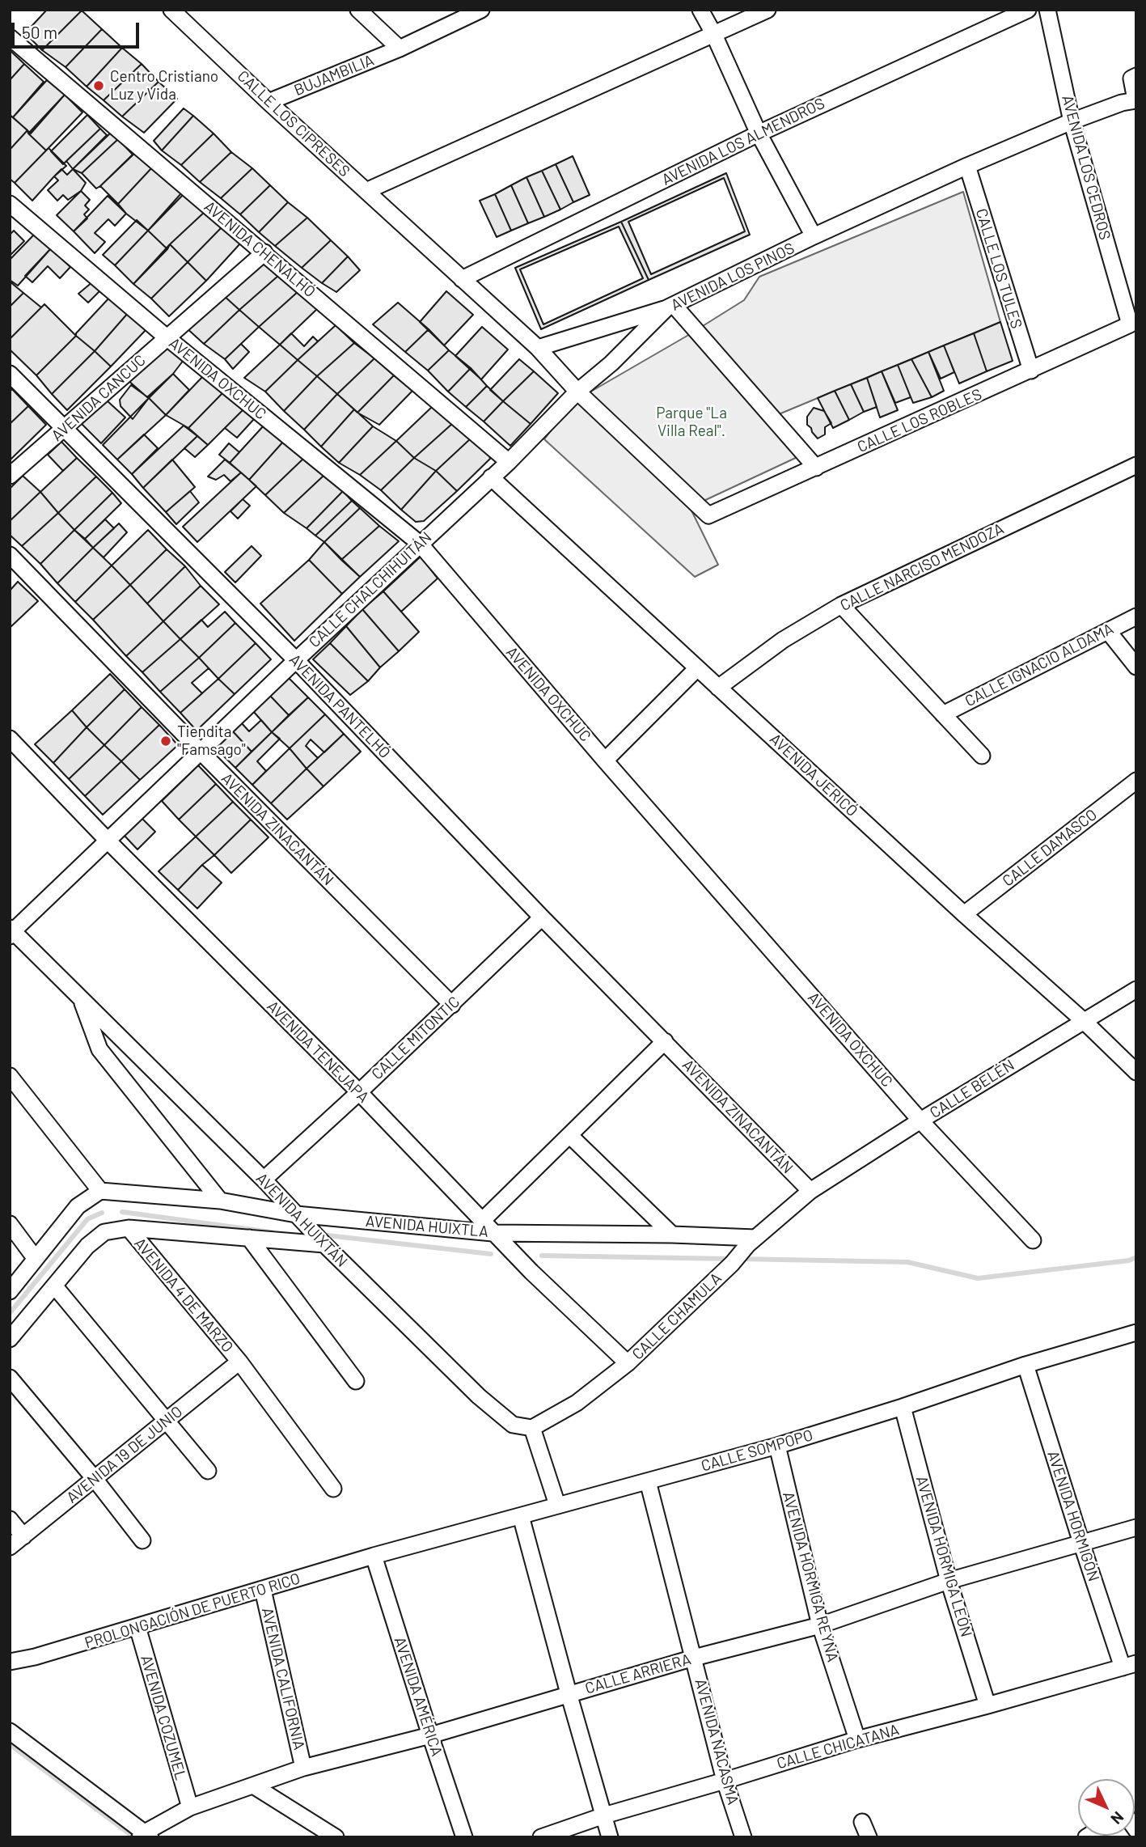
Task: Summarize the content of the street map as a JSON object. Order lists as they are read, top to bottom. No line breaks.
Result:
{"streets":{"street":["BUJAMBILIA","CALLE LOS CIPRESES","AVENIDA LOS ALMENDROS","AVENIDA LOS CEDROS","AVENIDA CHENALHÓ","CALLE LOS TULES","AVENIDA LOS PINOS","AVENIDA OXCHUC","AVENIDA CANCUC","CALLE LOS ROBLES","CALLE NARCISO MENDOZA","CALLE CHALCHIHUITÁN","CALLE IGNACIO ALDAMA","AVENIDA PANTELHÓ","AVENIDA JERICÓ","AVENIDA ZINACANTÁN","CALLE DAMASCO","CALLE MITONTIC","AVENIDA TENEJAPA","CALLE BELÉN","AVENIDA HUIXTÁN","AVENIDA HUIXTLA","AVENIDA 4 DE MARZO","CALLE CHAMULA","CALLE SOMPOPO","AVENIDA 19 DE JUNIO","AVENIDA HORMIGÓN","AVENIDA HORMIGA LEÓN","AVENIDA HORMIGA REYNA","PROLONGACIÓN DE PUERTO RICO","CALLE ARRIERA","AVENIDA CALIFORNIA","AVENIDA AMÉRICA","AVENIDA COZUMEL","AVENIDA NACASMA","CALLE CHICATANA"]},"crossings":[["BUJAMBILIA","CALLE LOS CIPRESES"],["CALLE LOS CIPRESES","AVENIDA LOS ALMENDROS"],["CALLE LOS CIPRESES","AVENIDA LOS PINOS"],["CALLE LOS CIPRESES","CALLE LOS ROBLES"],["AVENIDA LOS CEDROS","AVENIDA LOS PINOS"],["AVENIDA LOS CEDROS","CALLE LOS ROBLES"],["AVENIDA CHENALHÓ","AVENIDA LOS PINOS"],["AVENIDA CHENALHÓ","AVENIDA CANCUC"],["AVENIDA CHENALHÓ","CALLE CHALCHIHUITÁN"],["CALLE LOS TULES","AVENIDA LOS PINOS"],["CALLE LOS TULES","CALLE LOS ROBLES"],["AVENIDA LOS PINOS","CALLE CHALCHIHUITÁN"],["AVENIDA OXCHUC","AVENIDA CANCUC"],["AVENIDA OXCHUC","CALLE CHALCHIHUITÁN"],["AVENIDA OXCHUC","CALLE BELÉN"],["AVENIDA CANCUC","AVENIDA PANTELHÓ"],["CALLE NARCISO MENDOZA","AVENIDA JERICÓ"],["CALLE CHALCHIHUITÁN","AVENIDA PANTELHÓ"],["CALLE CHALCHIHUITÁN","AVENIDA JERICÓ"],["CALLE CHALCHIHUITÁN","AVENIDA ZINACANTÁN"],["CALLE CHALCHIHUITÁN","AVENIDA TENEJAPA"],["CALLE CHALCHIHUITÁN","AVENIDA HUIXTÁN"],["AVENIDA PANTELHÓ","AVENIDA ZINACANTÁN"],["AVENIDA PANTELHÓ","CALLE MITONTIC"],["AVENIDA JERICÓ","CALLE DAMASCO"],["AVENIDA JERICÓ","CALLE BELÉN"],["AVENIDA ZINACANTÁN","CALLE MITONTIC"],["AVENIDA ZINACANTÁN","CALLE BELÉN"],["AVENIDA ZINACANTÁN","CALLE CHAMULA"],["CALLE MITONTIC","AVENIDA TENEJAPA"],["CALLE MITONTIC","AVENIDA HUIXTÁN"],["AVENIDA TENEJAPA","AVENIDA HUIXTLA"],["AVENIDA TENEJAPA","CALLE CHAMULA"],["CALLE BELÉN","CALLE CHAMULA"],["AVENIDA HUIXTÁN","AVENIDA HUIXTLA"],["AVENIDA HUIXTÁN","CALLE CHAMULA"],["AVENIDA HUIXTLA","CALLE CHAMULA"],["AVENIDA 4 DE MARZO","AVENIDA 19 DE JUNIO"],["CALLE SOMPOPO","AVENIDA HORMIGÓN"],["CALLE SOMPOPO","AVENIDA HORMIGA LEÓN"],["CALLE SOMPOPO","AVENIDA HORMIGA REYNA"],["CALLE SOMPOPO","PROLONGACIÓN DE PUERTO RICO"],["CALLE SOMPOPO","AVENIDA AMÉRICA"],["CALLE SOMPOPO","AVENIDA NACASMA"],["AVENIDA HORMIGÓN","CALLE ARRIERA"],["AVENIDA HORMIGÓN","CALLE CHICATANA"],["AVENIDA HORMIGA LEÓN","CALLE ARRIERA"],["AVENIDA HORMIGA LEÓN","CALLE CHICATANA"],["AVENIDA HORMIGA REYNA","CALLE ARRIERA"],["AVENIDA HORMIGA REYNA","CALLE CHICATANA"],["PROLONGACIÓN DE PUERTO RICO","AVENIDA CALIFORNIA"],["PROLONGACIÓN DE PUERTO RICO","AVENIDA AMÉRICA"],["PROLONGACIÓN DE PUERTO RICO","AVENIDA COZUMEL"],["CALLE ARRIERA","AVENIDA CALIFORNIA"],["CALLE ARRIERA","AVENIDA AMÉRICA"],["CALLE ARRIERA","AVENIDA COZUMEL"],["CALLE ARRIERA","AVENIDA NACASMA"],["AVENIDA NACASMA","CALLE CHICATANA"]],"parks":["Parque \"La Villa Real\"."],"places":["Centro Cristiano Luz y Vida","Tiendita \"Famsago\""],"scale_bar":"50 m","north":"bottom right"}
